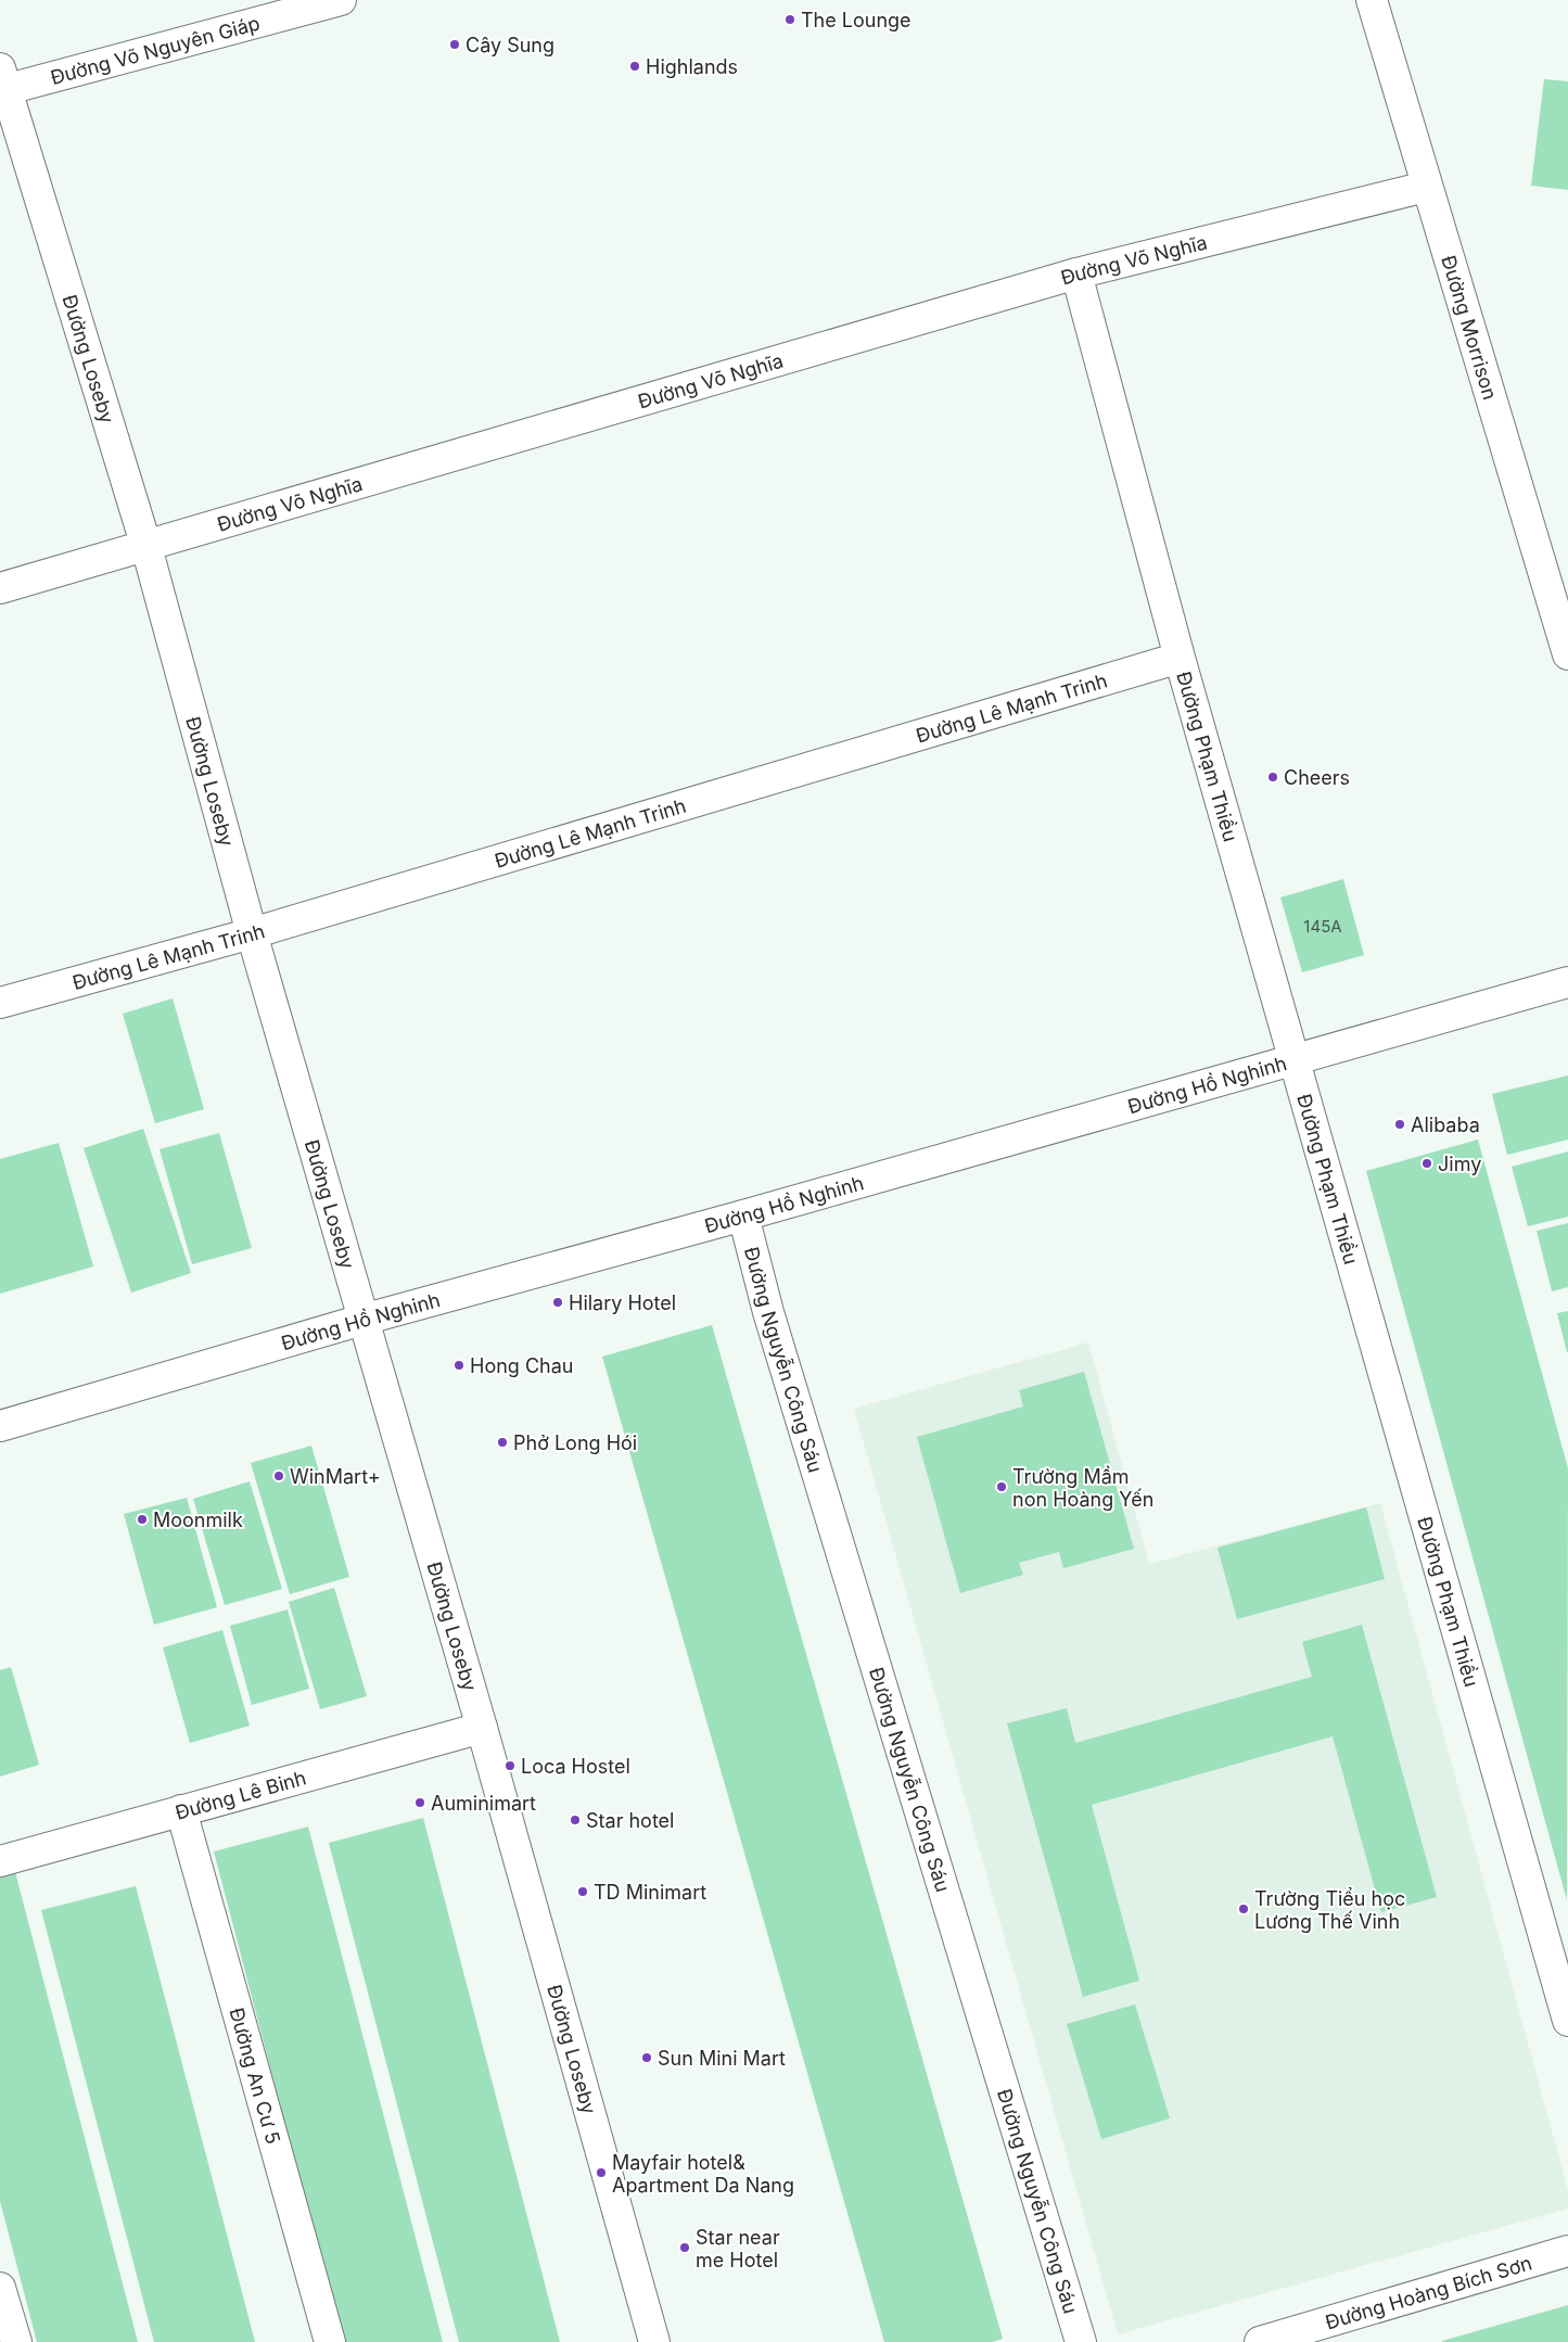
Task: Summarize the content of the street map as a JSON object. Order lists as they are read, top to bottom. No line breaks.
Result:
{"streets":{"street":["Đường Võ Nguyên Giáp","Đường Võ Nghĩa","Đường Morrison","Đường Loseby","Đường Lê Mạnh Trinh","Đường Phạm Thiều","Đường Hồ Nghinh","Đường Nguyễn Công Sáu","Đường Lê Binh","Đường An Cư 5","Đường Hoàng Bích Sơn"]},"crossings":[["Đường Võ Nguyên Giáp","Đường Loseby"],["Đường Võ Nghĩa","Đường Morrison"],["Đường Võ Nghĩa","Đường Loseby"],["Đường Võ Nghĩa","Đường Phạm Thiều"],["Đường Loseby","Đường Lê Mạnh Trinh"],["Đường Loseby","Đường Hồ Nghinh"],["Đường Loseby","Đường Lê Binh"],["Đường Lê Mạnh Trinh","Đường Phạm Thiều"],["Đường Phạm Thiều","Đường Hồ Nghinh"],["Đường Hồ Nghinh","Đường Nguyễn Công Sáu"],["Đường Lê Binh","Đường An Cư 5"]],"places":["The Lounge","Cây Sung","Highlands","Cheers","Alibaba","Jimy","Hilary Hotel","Hong Chau","Phở Long Hói","WinMart+","Trường Mầm non Hoàng Yến","Moonmilk","Loca Hostel","Auminimart","Star hotel","TD Minimart","Trường Tiểu học Lương Thế Vinh","Sun Mini Mart","Mayfair hotel& Apartment Da Nang","Star near me Hotel"],"house_numbers":["145A"]}
